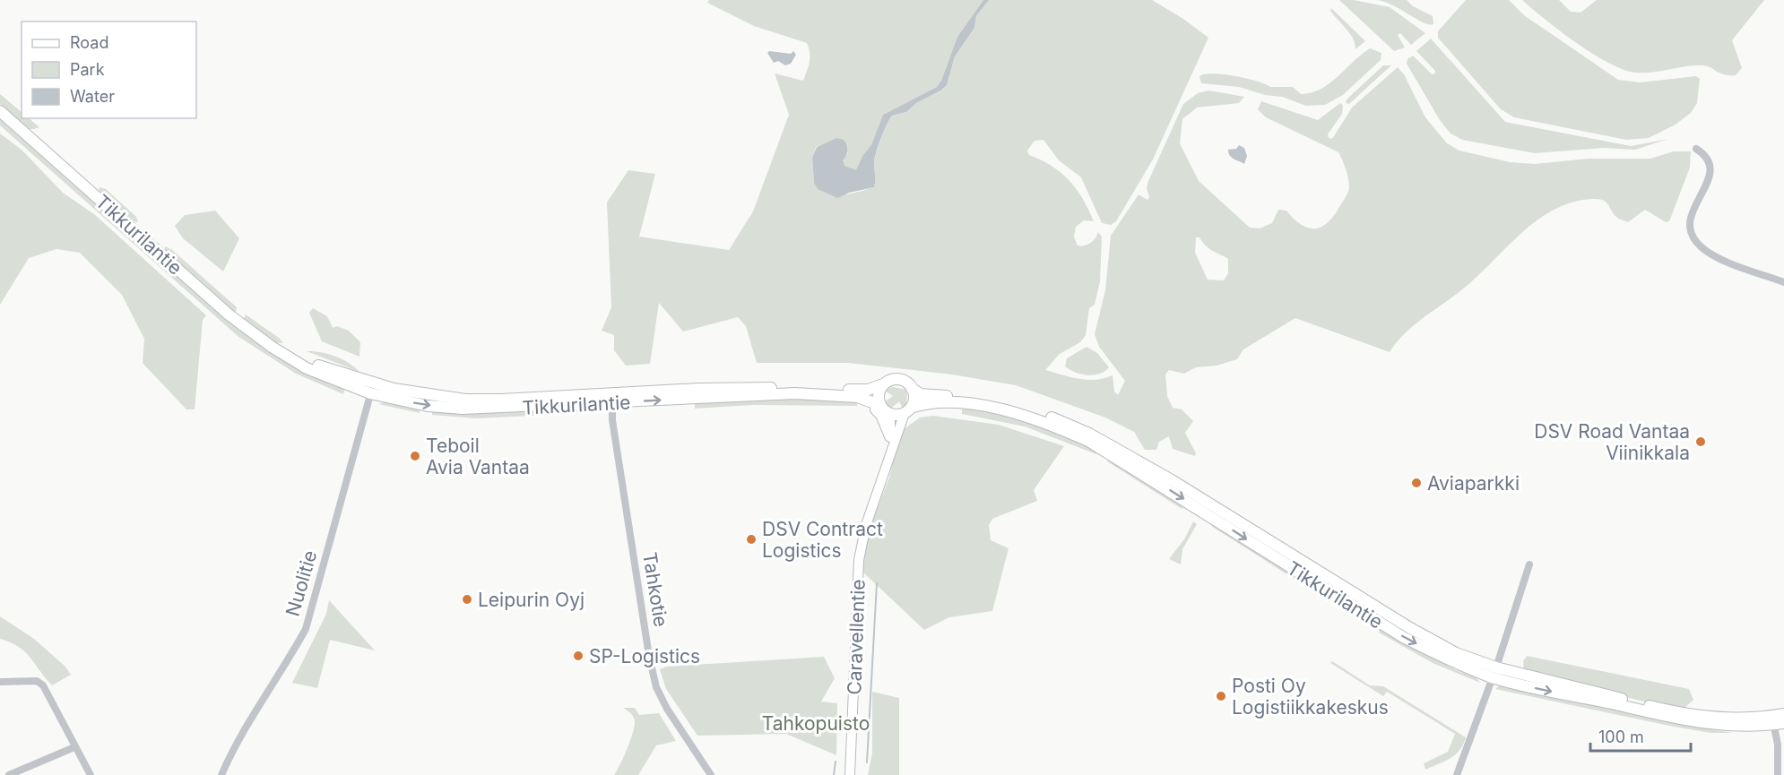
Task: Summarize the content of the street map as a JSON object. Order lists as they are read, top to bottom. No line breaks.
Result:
{"streets":{"main road":["Tikkurilantie","Caravellentie"],"street":["Nuolitie","Tahkotie"]},"crossings":[["Tikkurilantie","Nuolitie"],["Tikkurilantie","Tahkotie"],["Tikkurilantie","Caravellentie"]],"parks":["Tahkopuisto"],"places":["DSV Road Vantaa Viinikkala","Teboil Avia Vantaa","Aviaparkki","DSV Contract Logistics","Leipurin Oyj","SP-Logistics","Posti Oy Logistiikkakeskus"],"legend":["Road","Park","Water"],"scale_bar":"100 m"}
